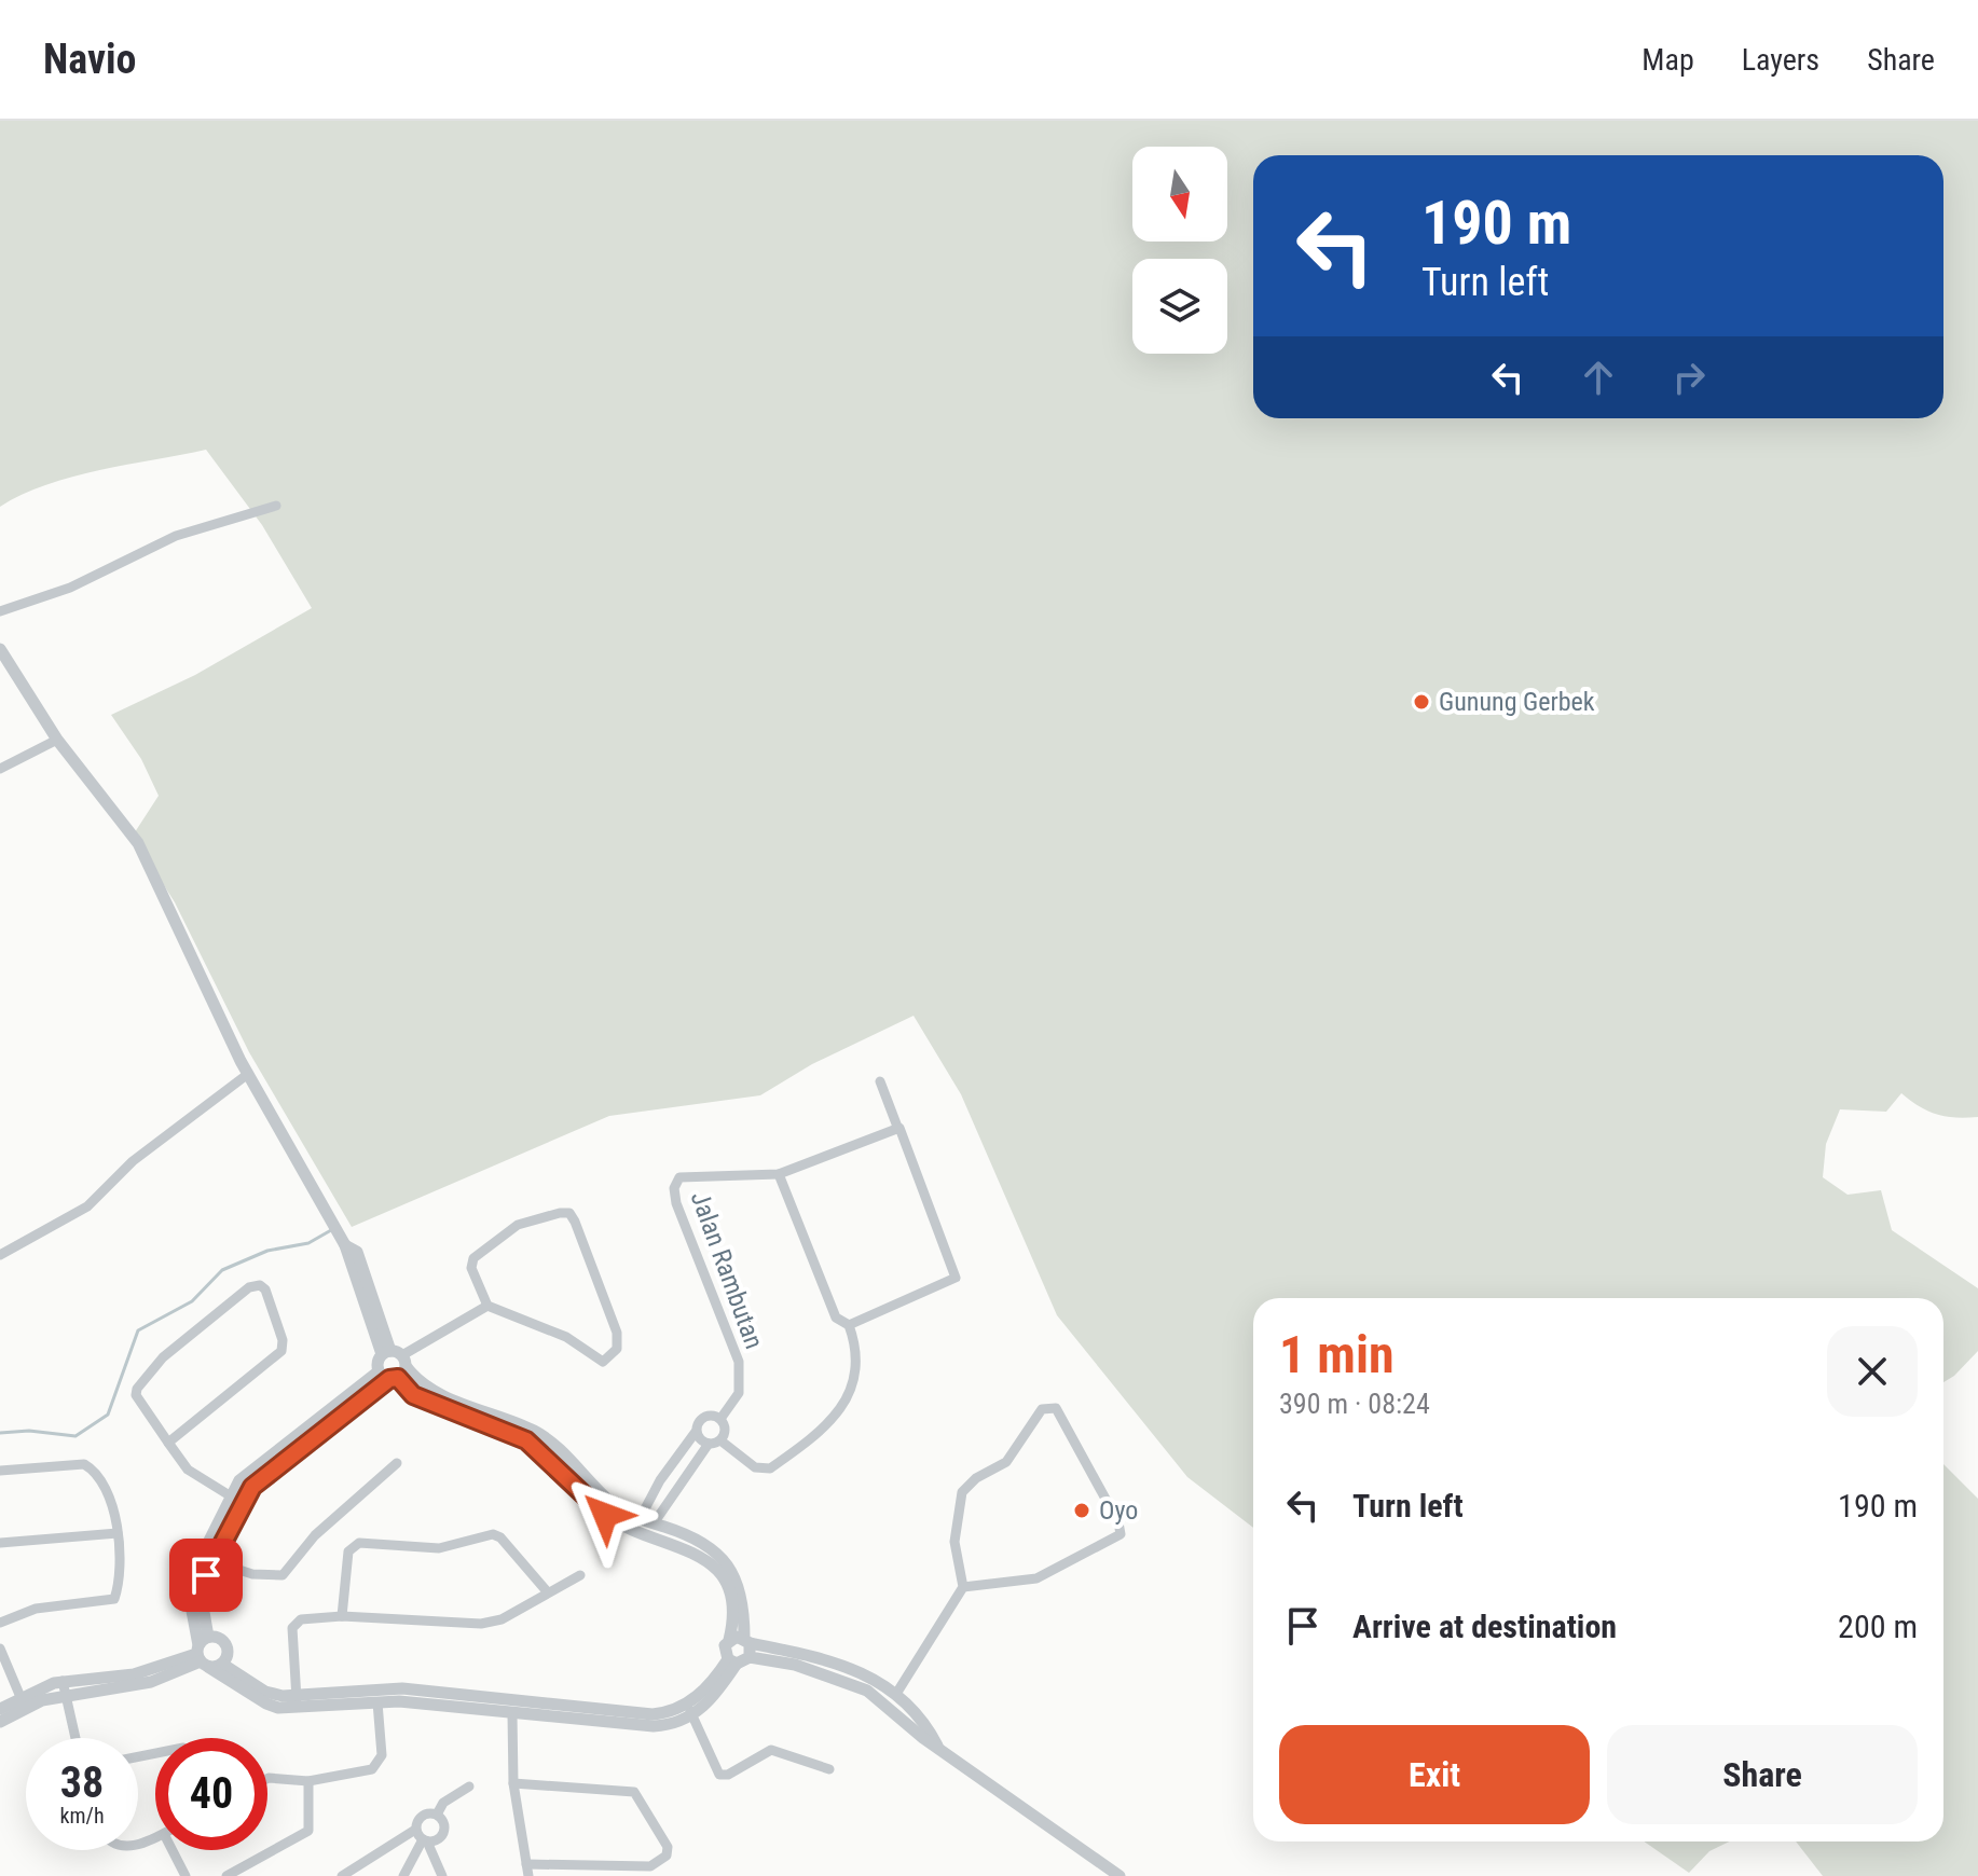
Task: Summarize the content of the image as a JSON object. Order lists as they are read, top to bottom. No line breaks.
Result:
{"streets":{"street":["Jalan Rambutan"]},"places":["Gunung Gerbek","Oyo"],"north":"bottom","page":{"header":"Navio","nav":["Map","Layers","Share"],"turn":["190 m","Turn left"],"heading":["1 min","390 m · 08:24"],"list":[{"name":"Turn left","value":"190 m"},{"name":"Arrive at destination","value":"200 m"}],"buttons":["Exit","Share"],"speed":"38 km/h","limit":"40"}}
